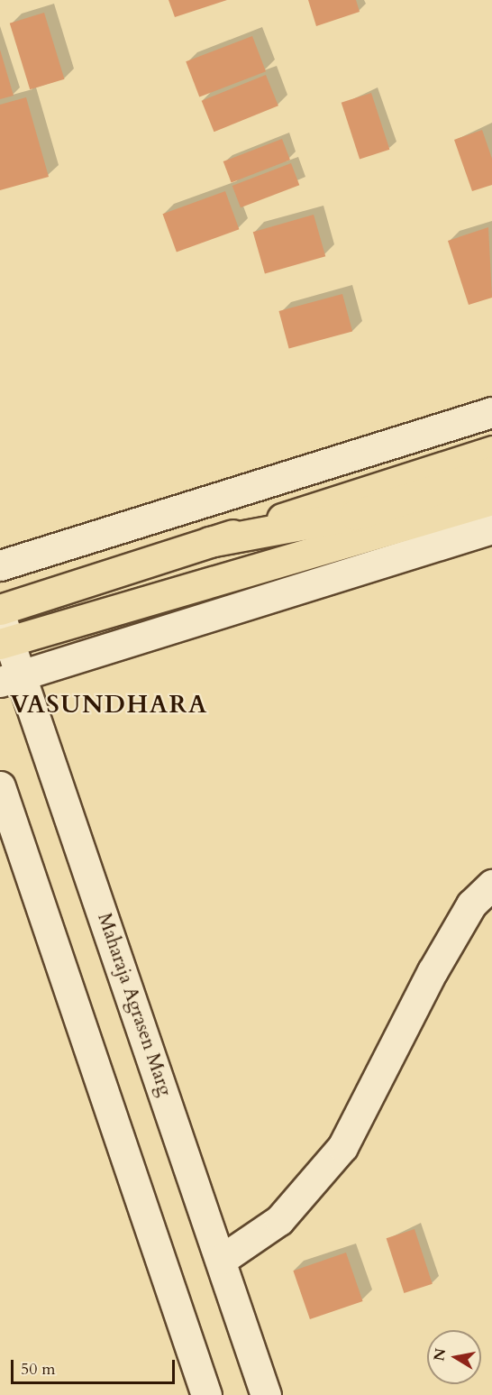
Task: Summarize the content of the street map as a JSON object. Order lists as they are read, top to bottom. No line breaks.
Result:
{"streets":{"street":["Maharaja Agrasen Marg"]},"districts":["VASUNDHARA"],"scale_bar":"50 m","north":"left"}
